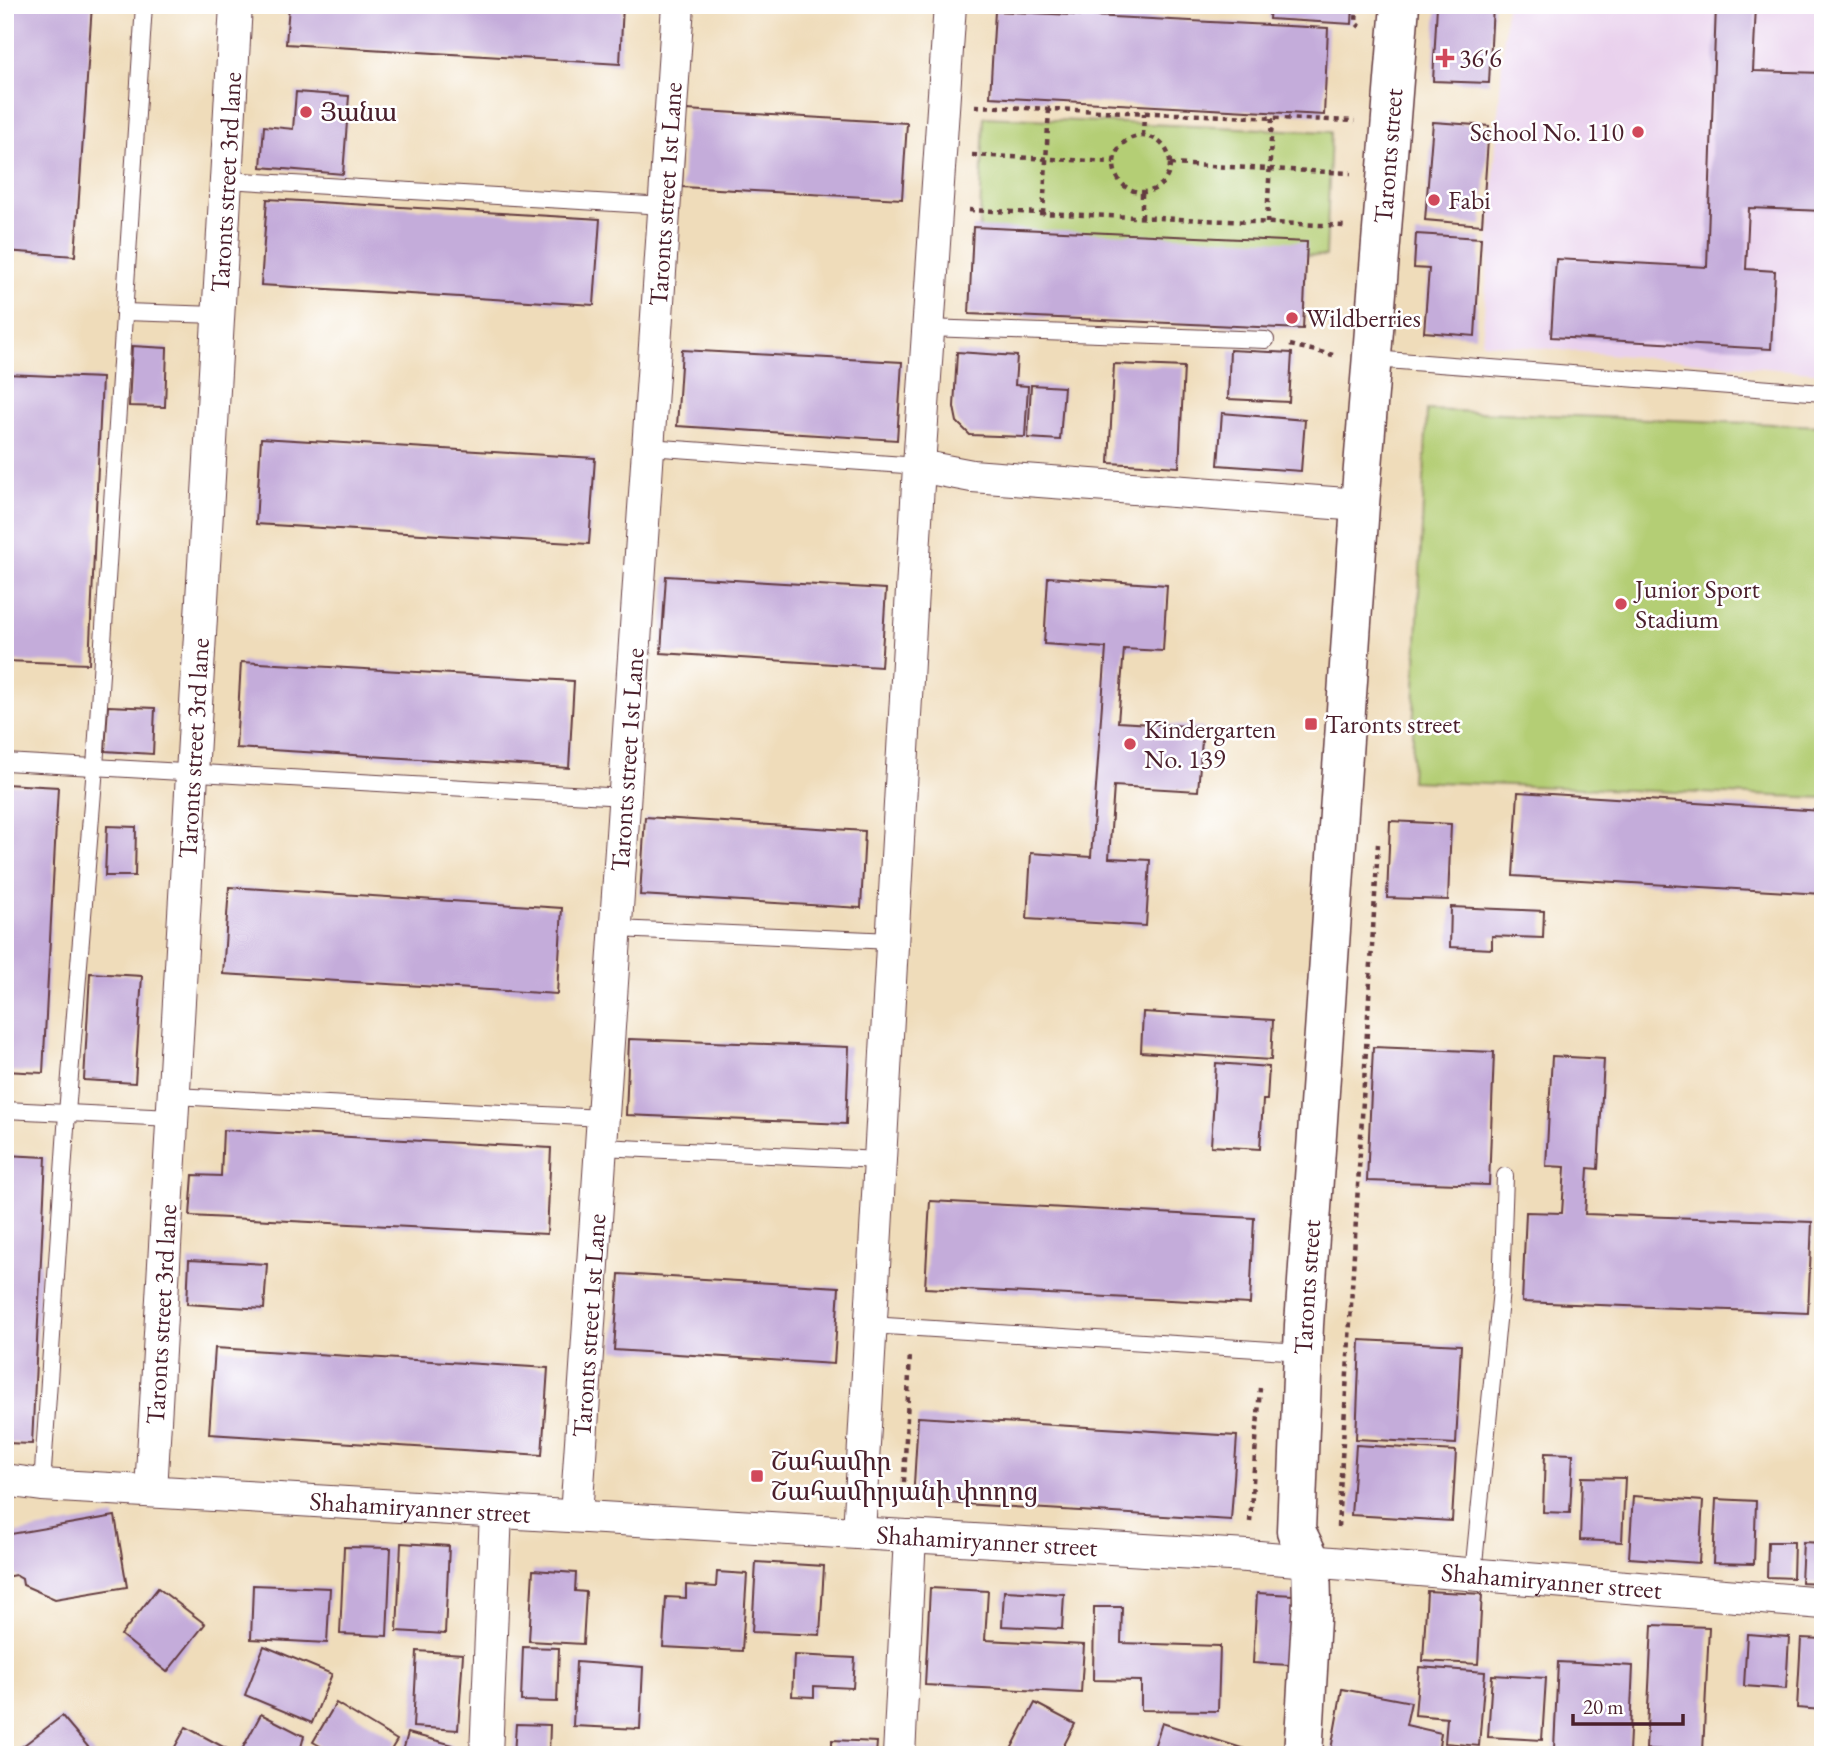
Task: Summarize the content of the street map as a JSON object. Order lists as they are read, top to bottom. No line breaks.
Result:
{"streets":{"street":["Taronts street","Taronts street 3rd lane","Taronts street 1st Lane","Shahamiryanner street"]},"crossings":[["Taronts street","Shahamiryanner street"],["Taronts street 3rd lane","Shahamiryanner street"],["Taronts street 1st Lane","Shahamiryanner street"]],"places":{"health":["36'6"],"other":["Յանա","School No. 110","Fabi","Wildberries","Junior Sport Stadium","Kindergarten No. 139"],"transit":["Taronts street","Շահամիր Շահամիրյանի փողոց"]},"scale_bar":"20 m"}
